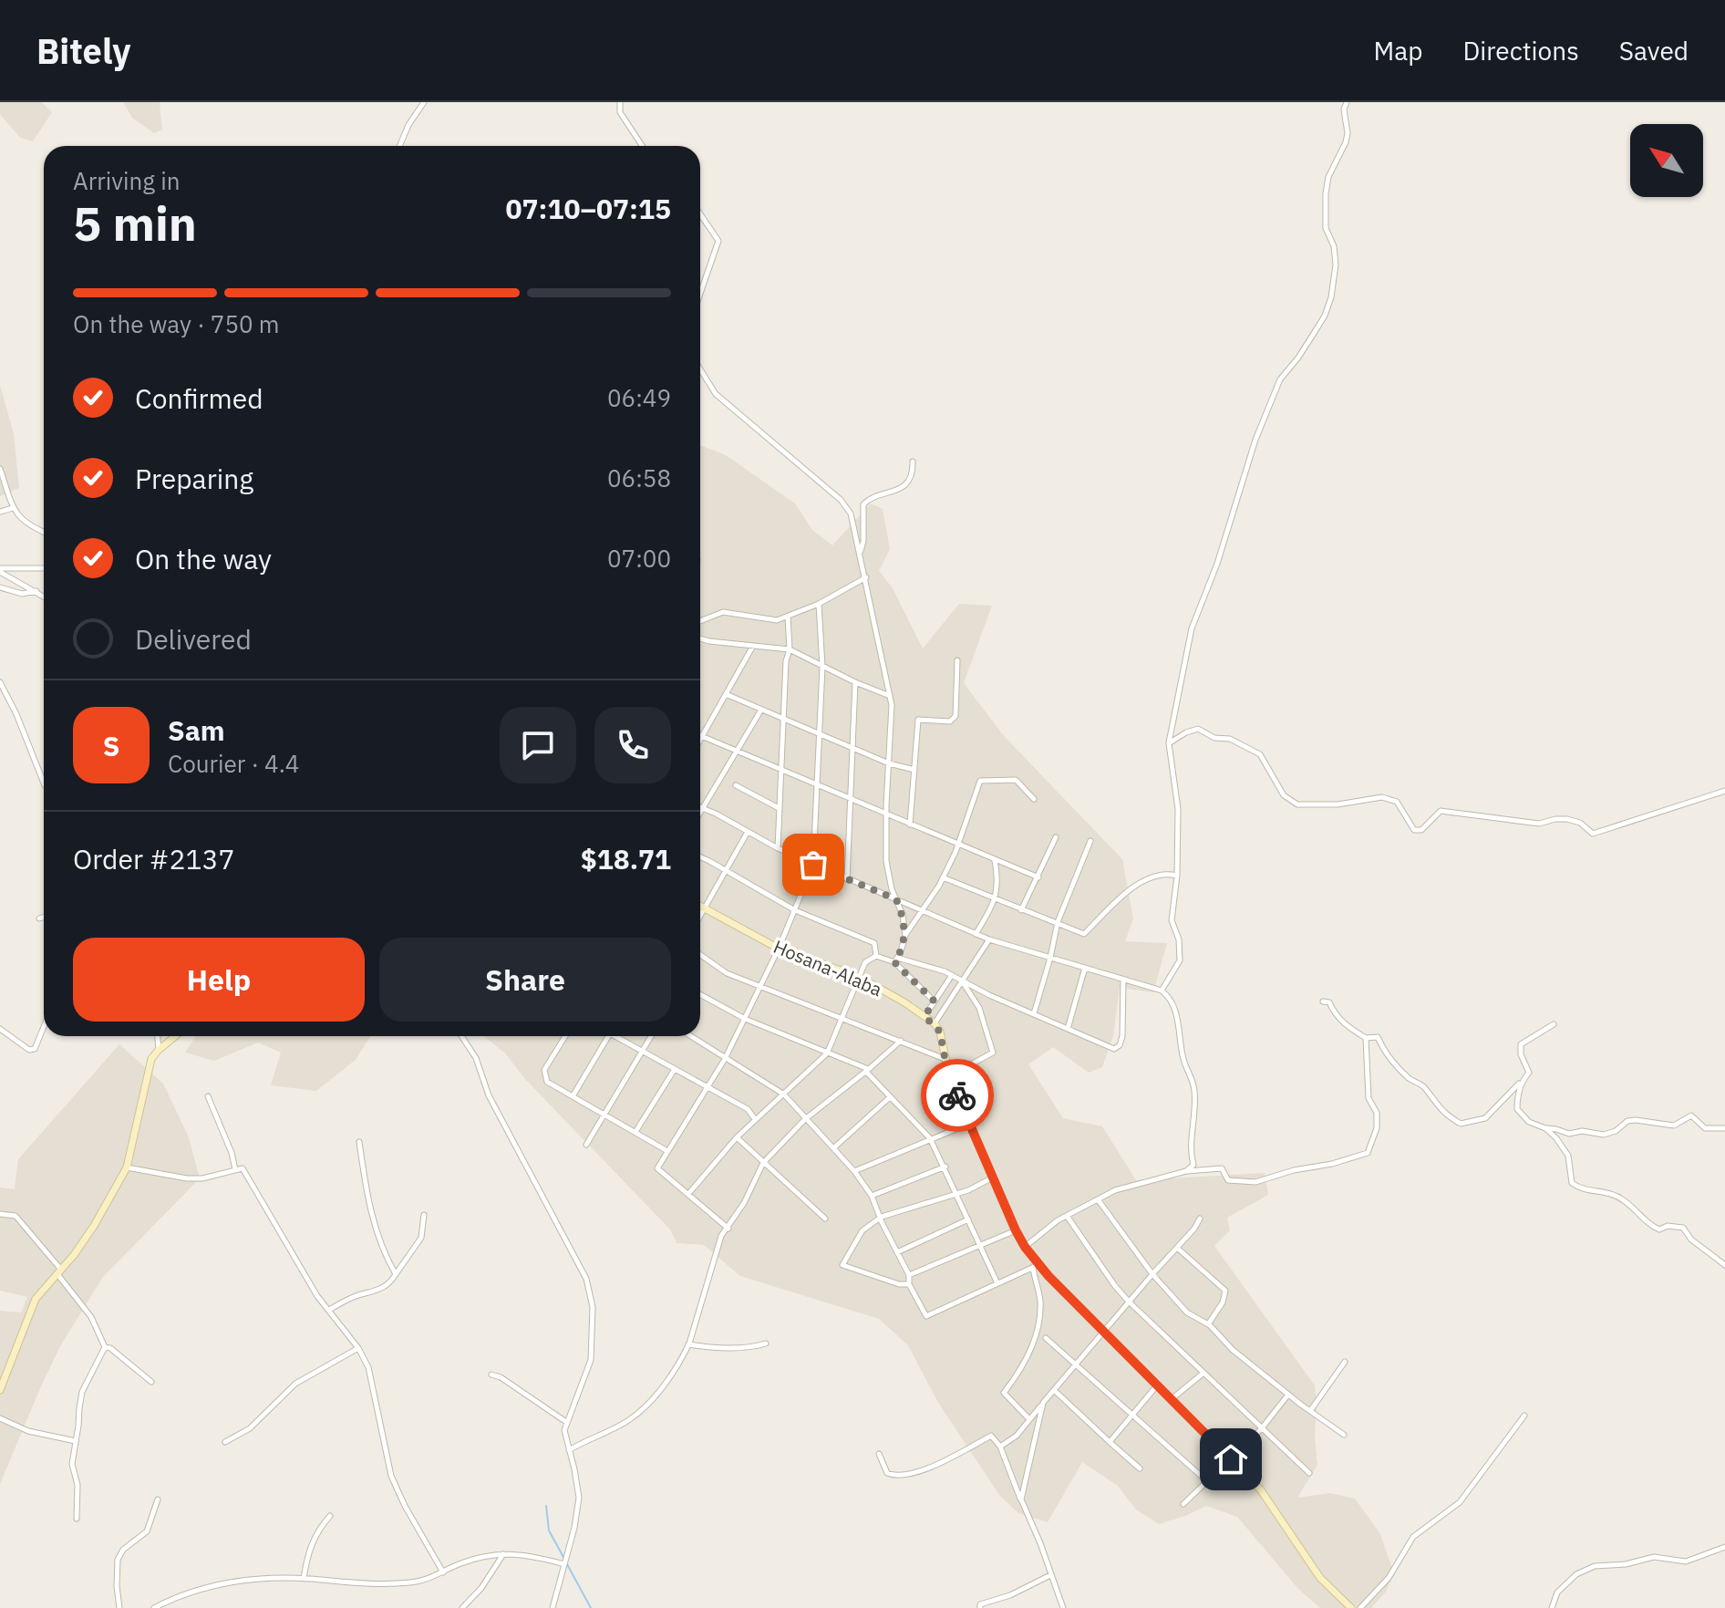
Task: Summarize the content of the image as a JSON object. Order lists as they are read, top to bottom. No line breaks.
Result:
{"streets":{"main road":["Hosana-Alaba"]},"north":"top left","page":{"header":"Bitely","nav":["Map","Directions","Saved"],"heading":["5 min","Arriving in","07:10–07:15"],"panel":["Sam","Courier · 4.4","Order #2137","$18.71"],"bar":"On the way · 750 m","list":[["Confirmed","06:49"],["Preparing","06:58"],["On the way","07:00"],"Delivered"],"round":"S","buttons":["Help","Share"]}}
